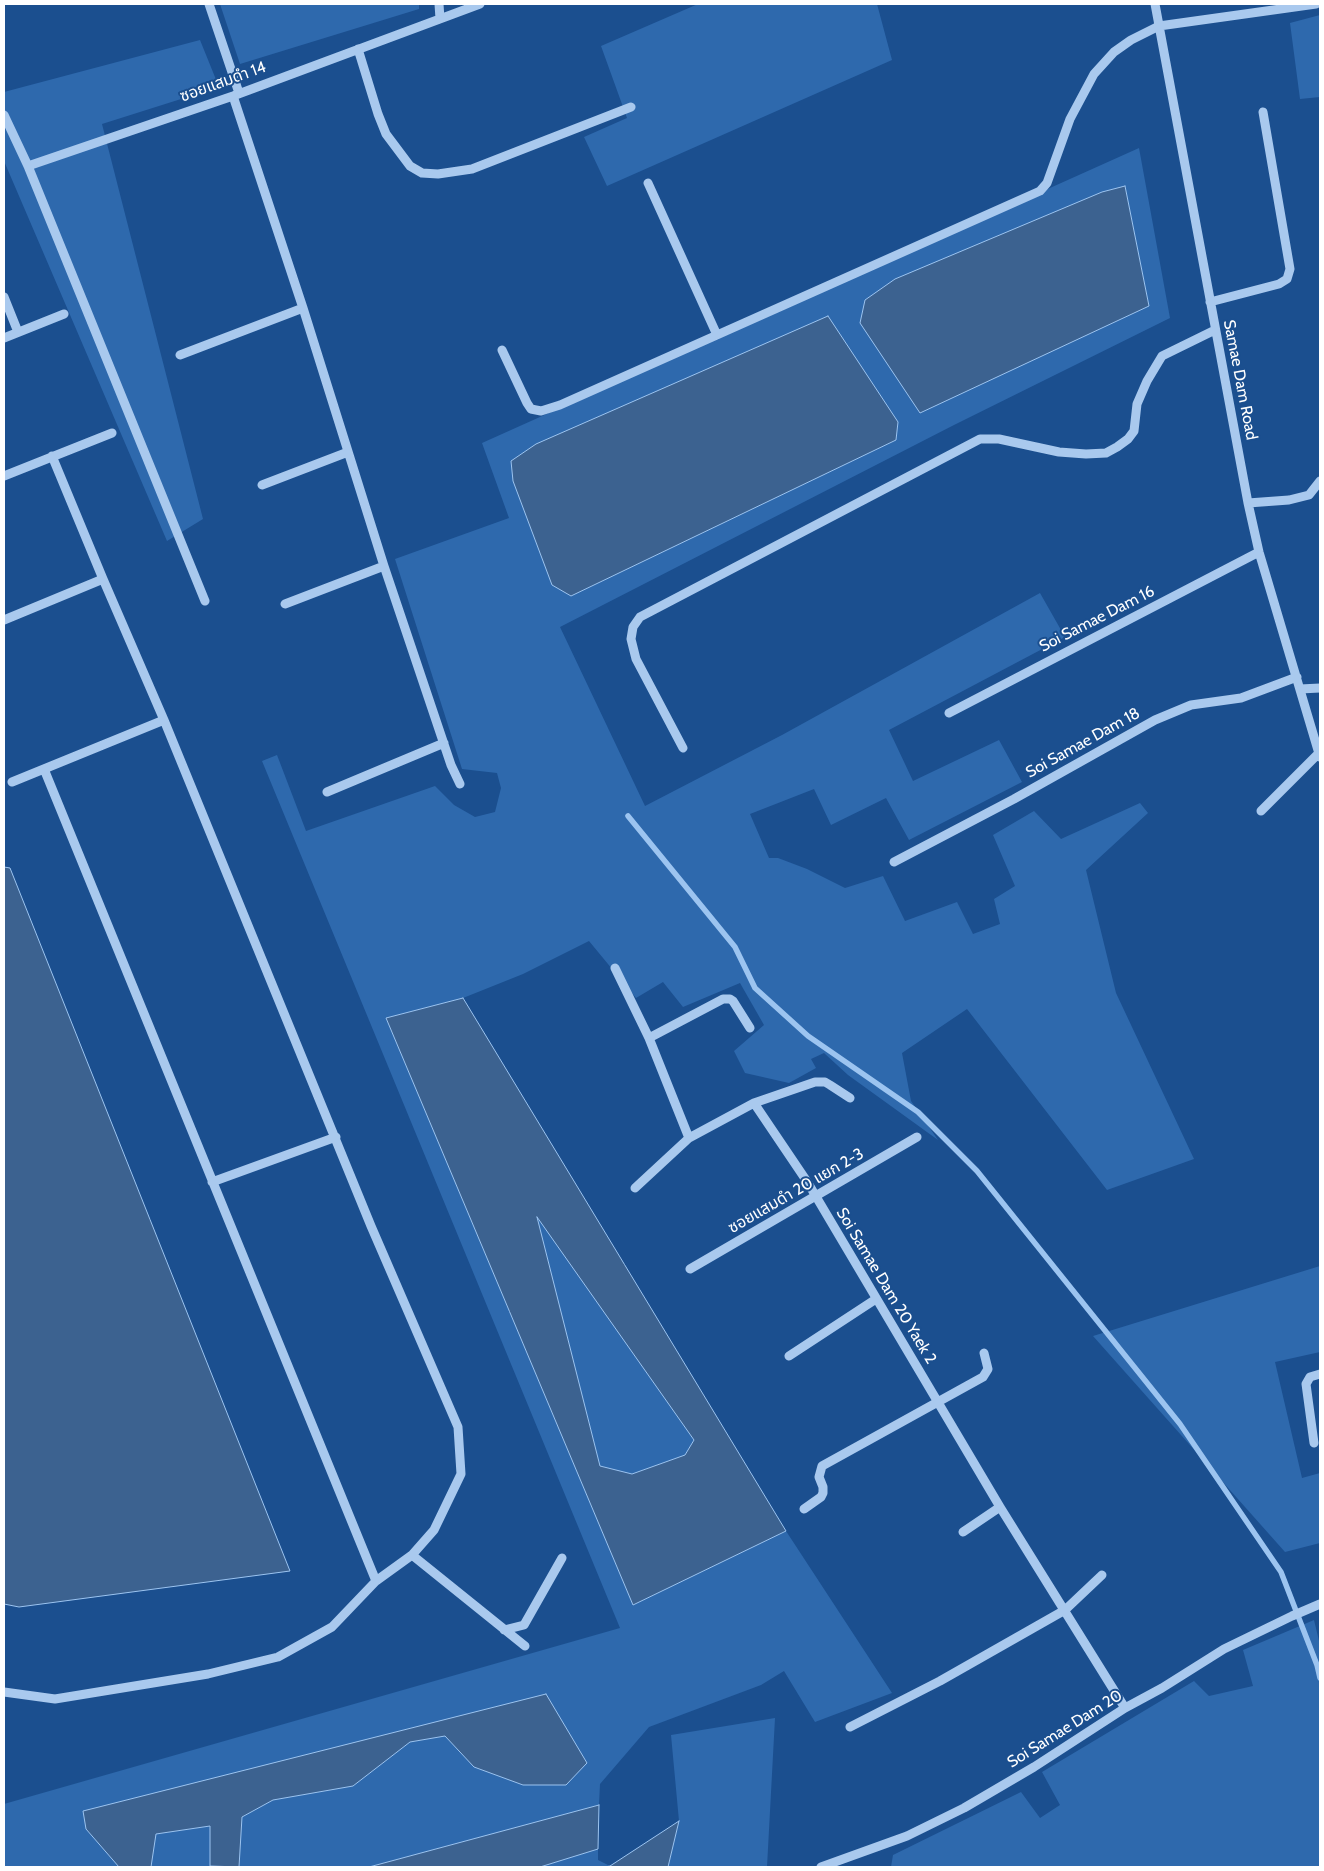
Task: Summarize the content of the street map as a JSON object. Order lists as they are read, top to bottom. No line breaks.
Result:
{"streets":{"street":["ซอยแสมดำ 14","Samae Dam Road","Soi Samae Dam 16","Soi Samae Dam 18","ซอยแสมดำ 20 แยก 2-3","Soi Samae Dam 20 Yaek 2","Soi Samae Dam 20"]},"crossings":[["Samae Dam Road","Soi Samae Dam 16"],["Samae Dam Road","Soi Samae Dam 18"],["ซอยแสมดำ 20 แยก 2-3","Soi Samae Dam 20 Yaek 2"],["Soi Samae Dam 20 Yaek 2","Soi Samae Dam 20"]]}
